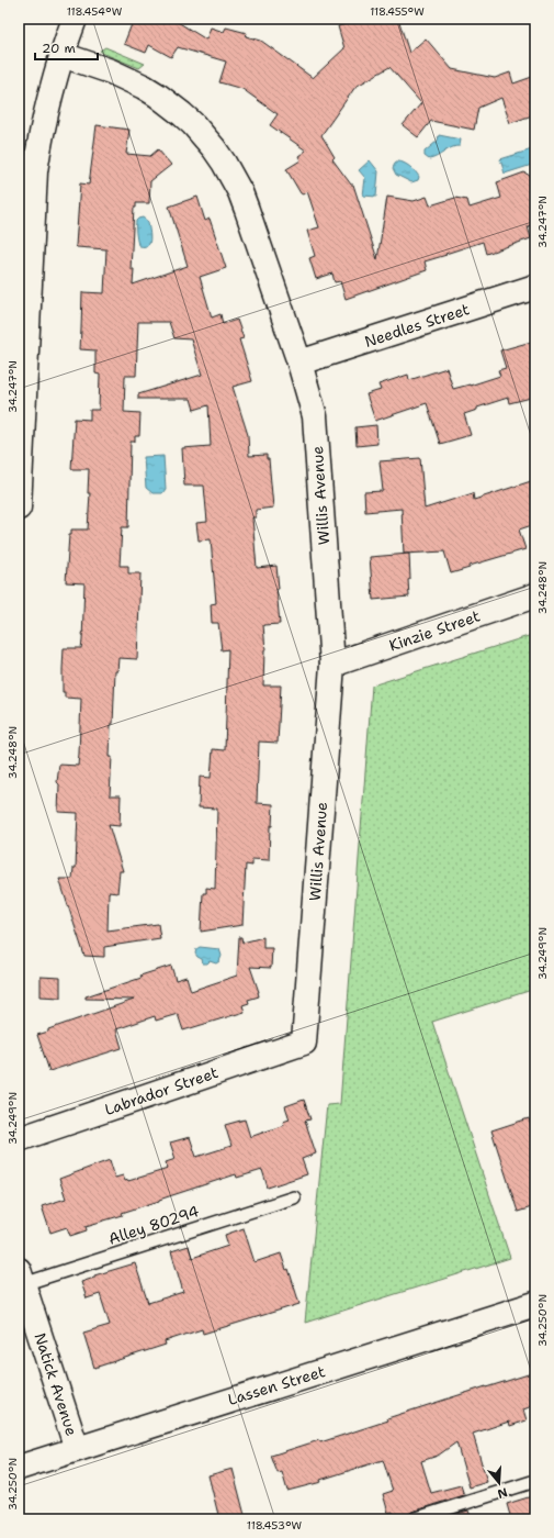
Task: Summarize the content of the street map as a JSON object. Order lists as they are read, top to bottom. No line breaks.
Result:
{"streets":{"street":["Needles Street","Willis Avenue","Kinzie Street","Labrador Street","Natick Avenue","Lassen Street"],"lane":["Alley 80294"]},"crossings":[["Needles Street","Willis Avenue"],["Willis Avenue","Kinzie Street"],["Willis Avenue","Labrador Street"],["Alley 80294","Natick Avenue"],["Natick Avenue","Lassen Street"]],"scale_bar":"20 m","north":"bottom","coordinates":["118.454°W","118.455°W","34.247°N","34.248°N","34.249°N","34.250°N","118.453°W"]}
